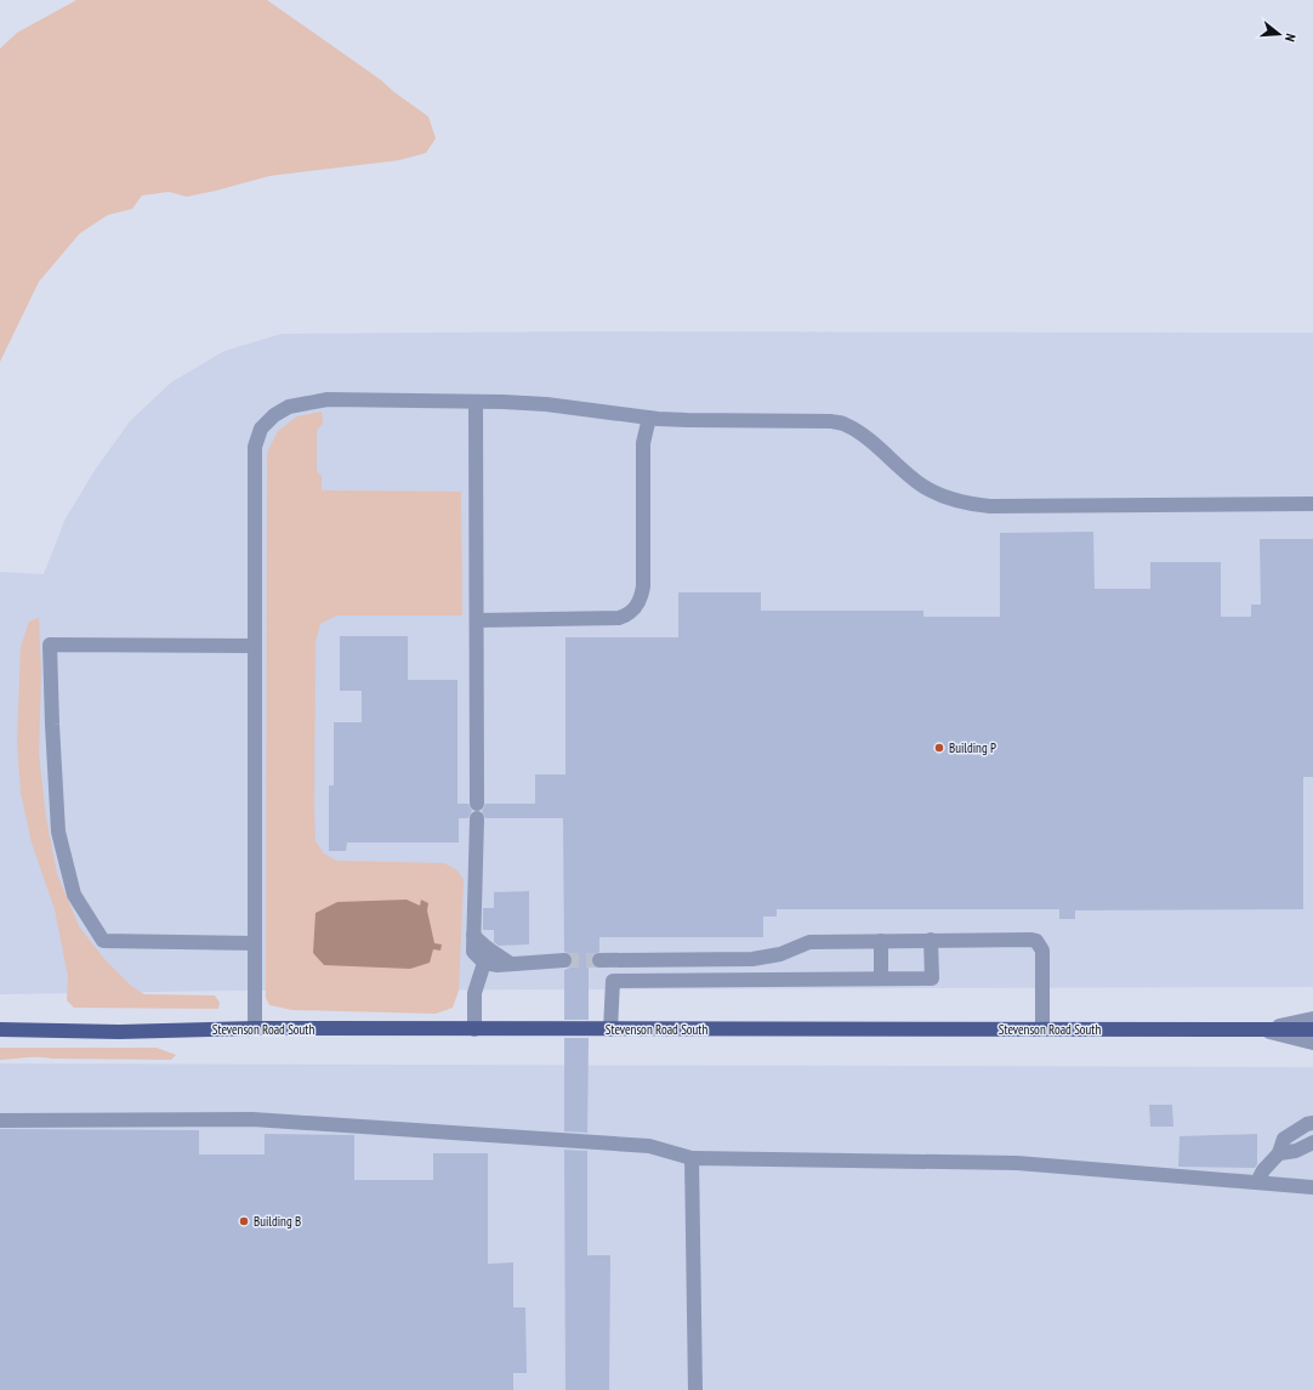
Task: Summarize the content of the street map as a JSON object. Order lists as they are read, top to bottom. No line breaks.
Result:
{"streets":{"main road":["Stevenson Road South"]},"places":["Building P","Building B"],"north":"right"}
